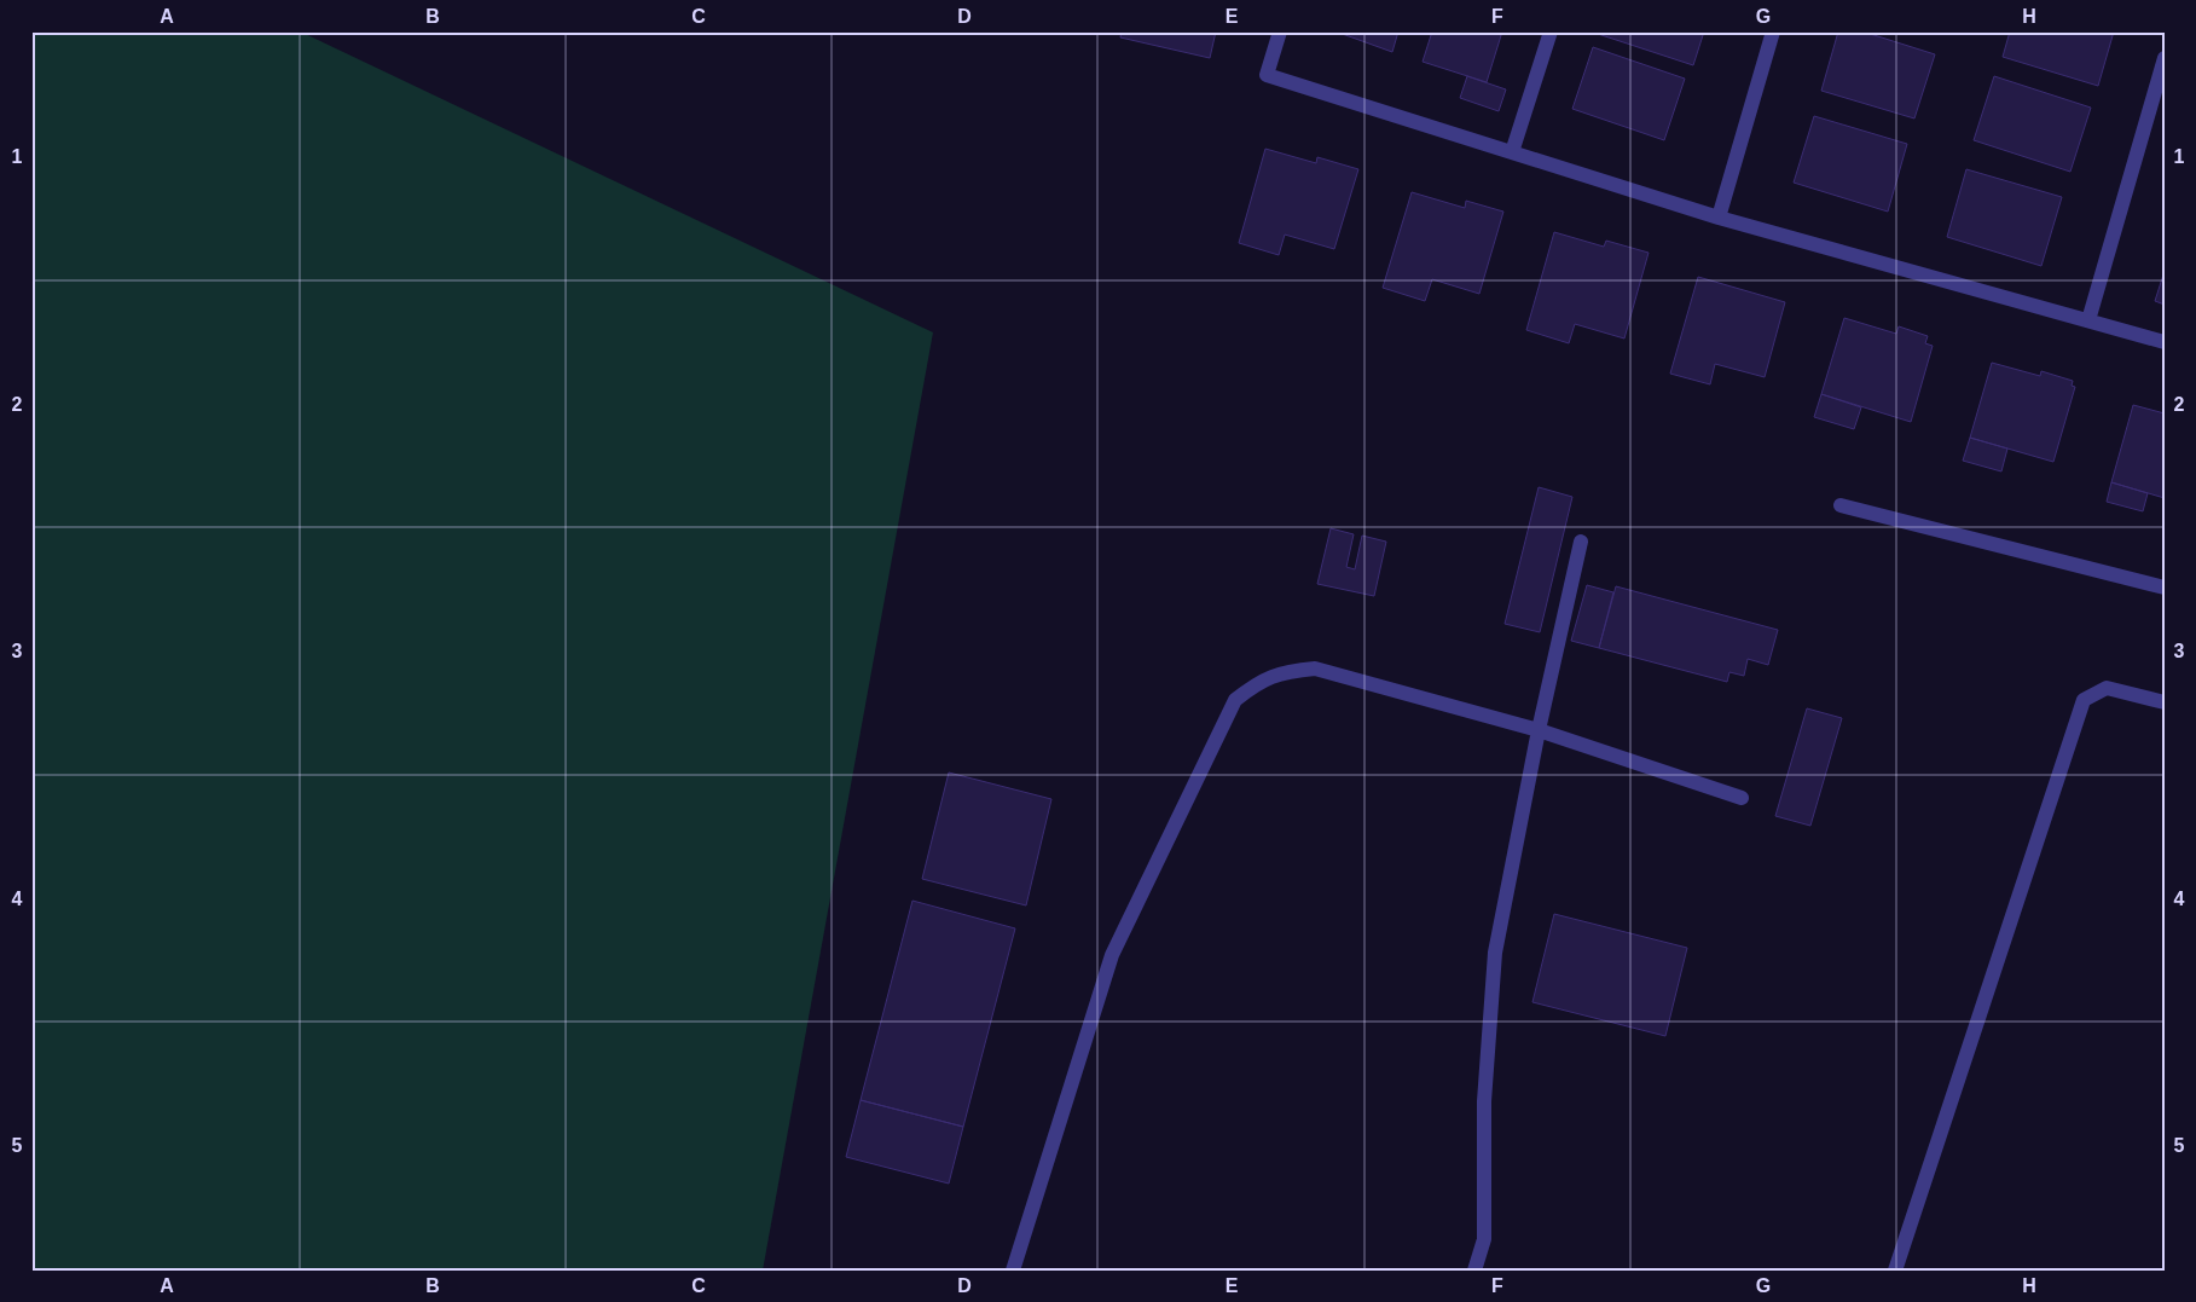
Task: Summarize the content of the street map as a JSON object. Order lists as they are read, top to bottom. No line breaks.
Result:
{"grid":{"columns":["A","B","C","D","E","F","G","H"],"rows":["1","2","3","4","5"]}}
